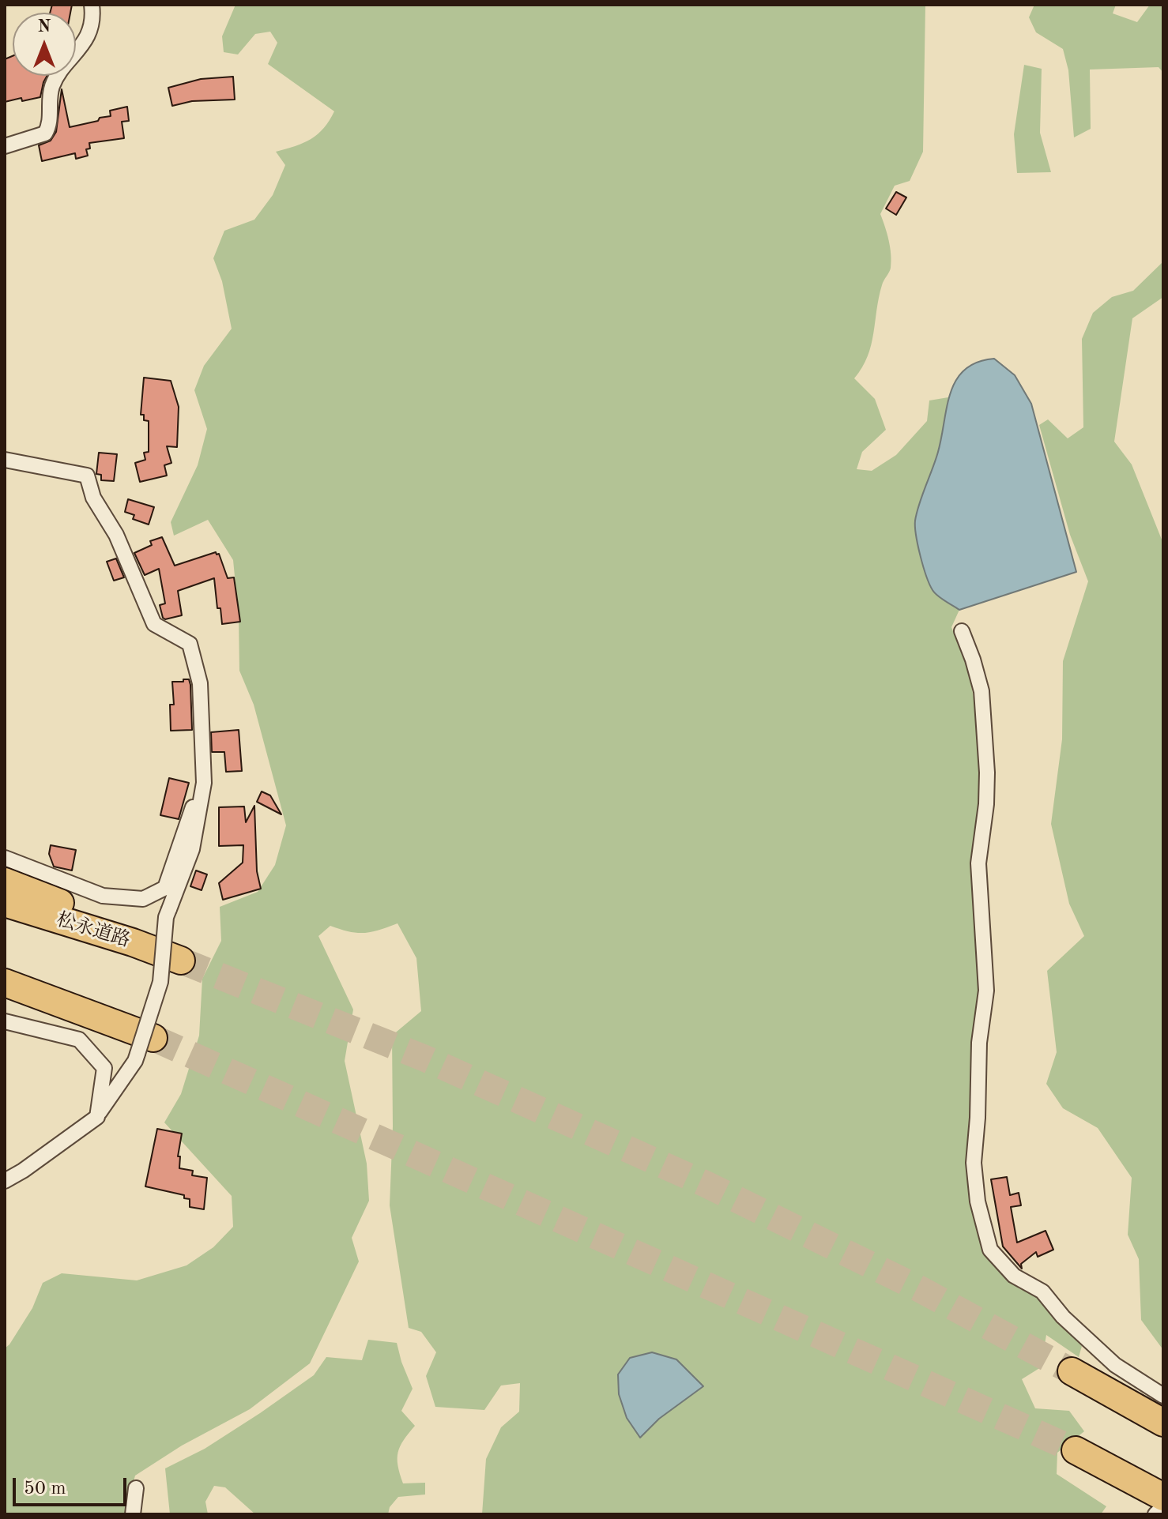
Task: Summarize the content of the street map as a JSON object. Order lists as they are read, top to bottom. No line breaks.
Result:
{"streets":{"highway":["松永道路"]},"scale_bar":"50 m","north":"top"}
